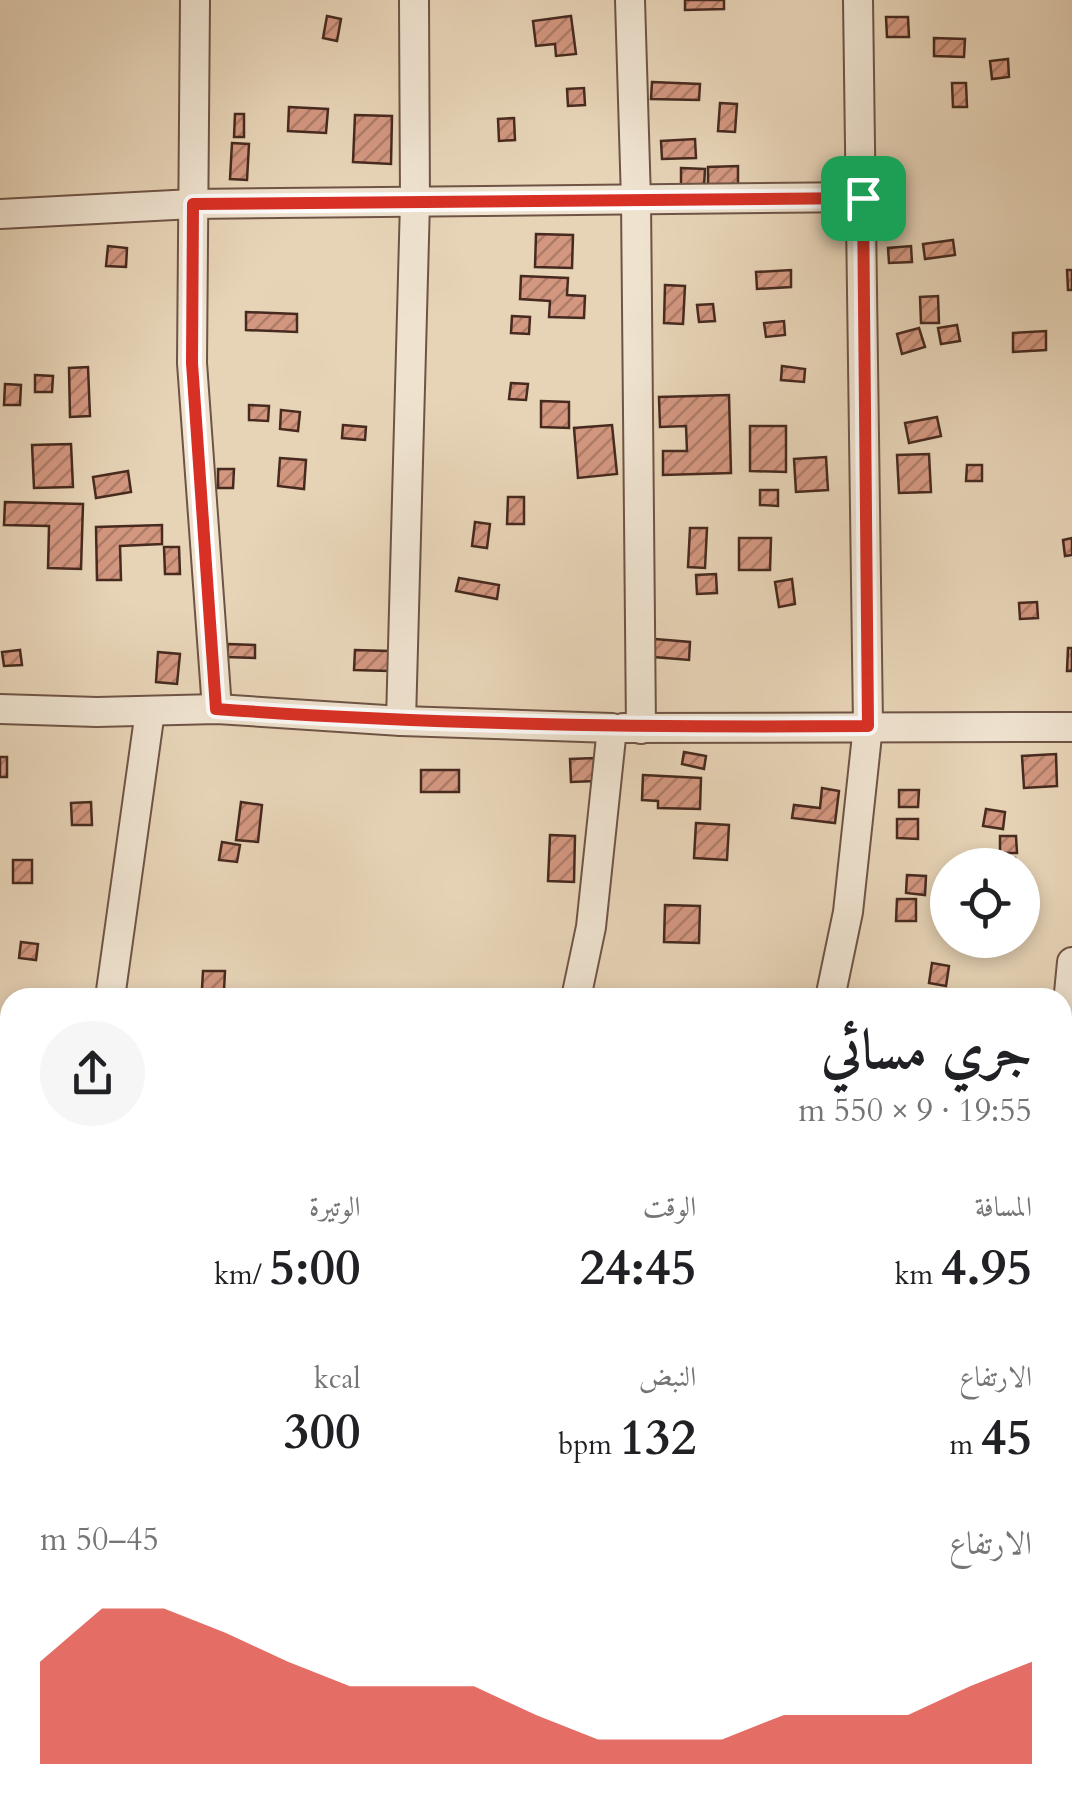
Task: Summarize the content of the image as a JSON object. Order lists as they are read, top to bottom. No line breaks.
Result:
{"page":{"heading":["جري مسائي","19:55 · 9 × 550 m"],"stats":[["المسافة","4.95 km"],["الوقت","24:45"],["الوتيرة","5:00 /km"],["الارتفاع","45 m"],["النبض","132 bpm"],["kcal","300"]],"chart":["الارتفاع","45–50 m"]}}
